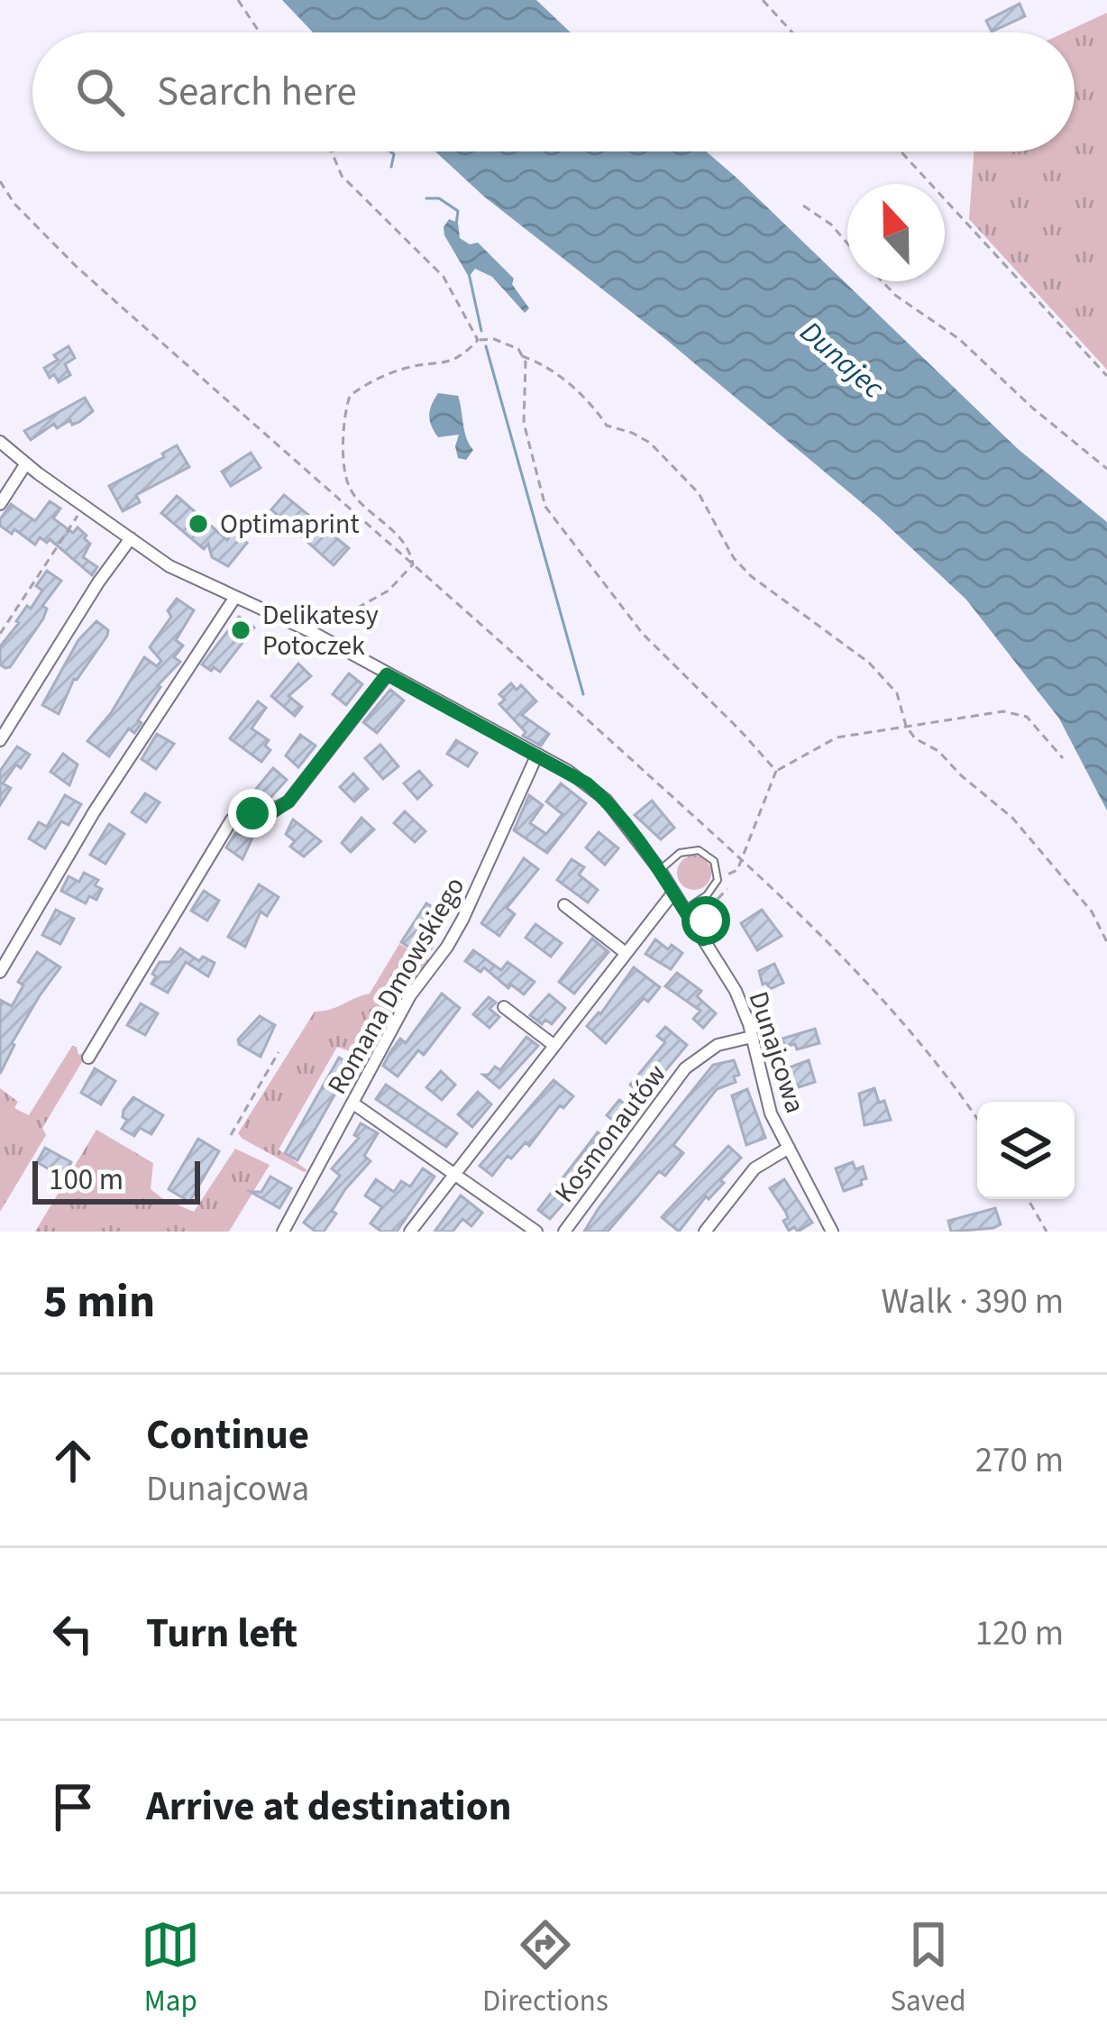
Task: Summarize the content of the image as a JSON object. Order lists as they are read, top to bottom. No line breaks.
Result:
{"streets":{"street":["Romana Dmowskiego","Dunajcowa","Kosmonautów"]},"crossings":[["Romana Dmowskiego","Dunajcowa"],["Dunajcowa","Kosmonautów"]],"water":["Dunajec"],"places":["Optimaprint","Delikatesy Potoczek"],"scale_bar":"100 m","north":"top","page":{"search":"Search here","scale":"100 m","heading":["5 min","Walk · 390 m"],"list":[["Continue","Dunajcowa","270 m"],["Turn left","120 m"],"Arrive at destination"],"nav":["Map","Directions","Saved"]}}
